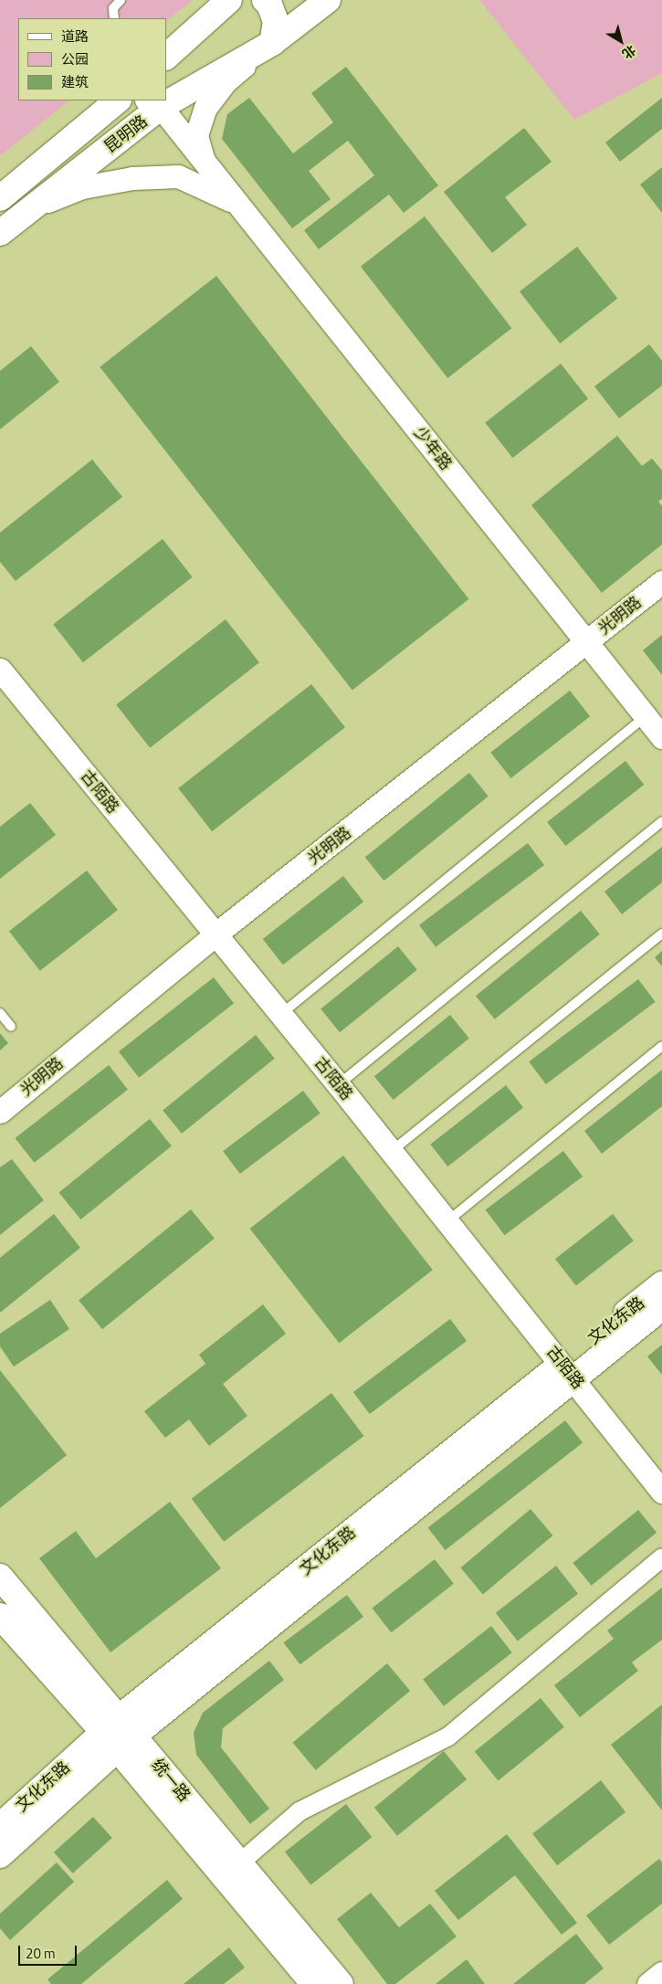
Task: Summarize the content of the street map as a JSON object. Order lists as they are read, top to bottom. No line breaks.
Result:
{"streets":{"main road":["昆明路","文化东路","统一路"],"street":["少年路","光明路","古陌路"]},"crossings":[["昆明路","少年路"],["少年路","光明路"],["光明路","古陌路"],["古陌路","文化东路"],["文化东路","统一路"]],"legend":["道路","公园","建筑"],"scale_bar":"20 m","north":"bottom right"}
